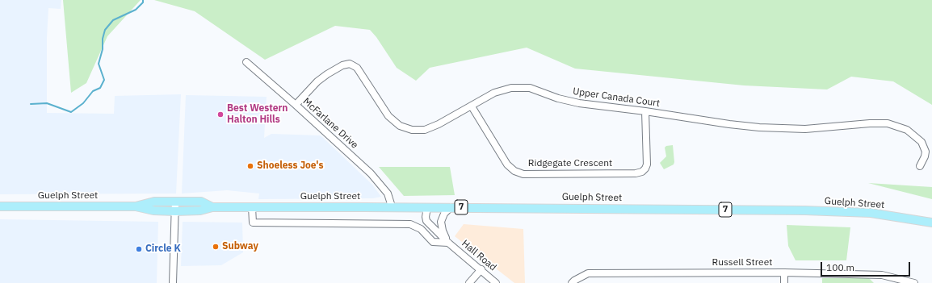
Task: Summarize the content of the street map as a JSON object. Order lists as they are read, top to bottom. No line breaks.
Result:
{"streets":{"main road":["Guelph Street","7"],"street":["Upper Canada Court","McFarlane Drive","Ridgegate Crescent","Hall Road","Russell Street"]},"crossings":[["Upper Canada Court","McFarlane Drive"],["Upper Canada Court","Ridgegate Crescent"],["McFarlane Drive","Guelph Street"],["Guelph Street","Hall Road"]],"places":["Best Western Halton Hills","Shoeless Joe's","Subway","Circle K"],"scale_bar":"100 m"}
